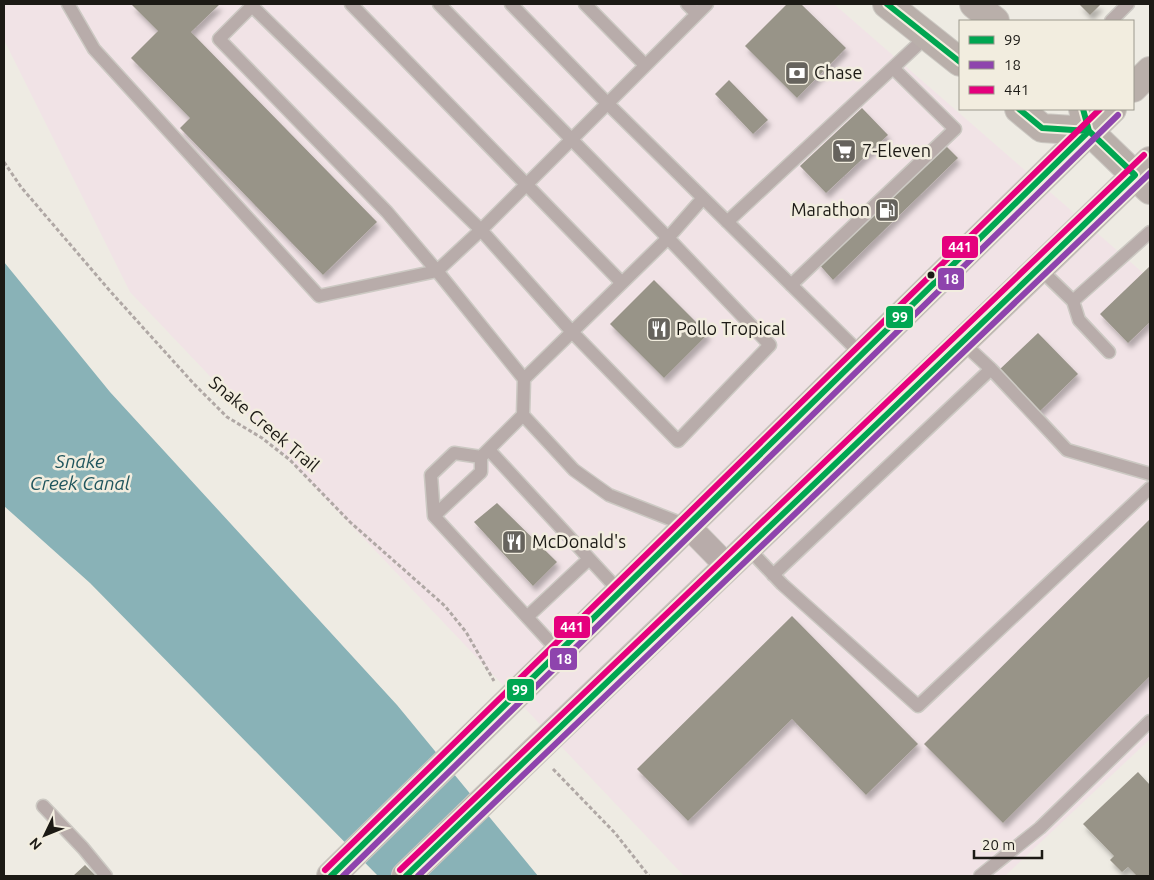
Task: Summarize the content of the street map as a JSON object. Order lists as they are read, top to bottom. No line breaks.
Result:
{"streets":{"path":["Snake Creek Trail"]},"water":["Snake Creek Canal"],"places":{"bank":["Chase"],"supermarket":["7-Eleven"],"fuel station":["Marathon"],"restaurant":["Pollo Tropical","McDonald's"]},"lines":["transit line 99","transit line 441","transit line 18"],"legend":["99","18","441"],"scale_bar":"20 m","north":"bottom left"}
